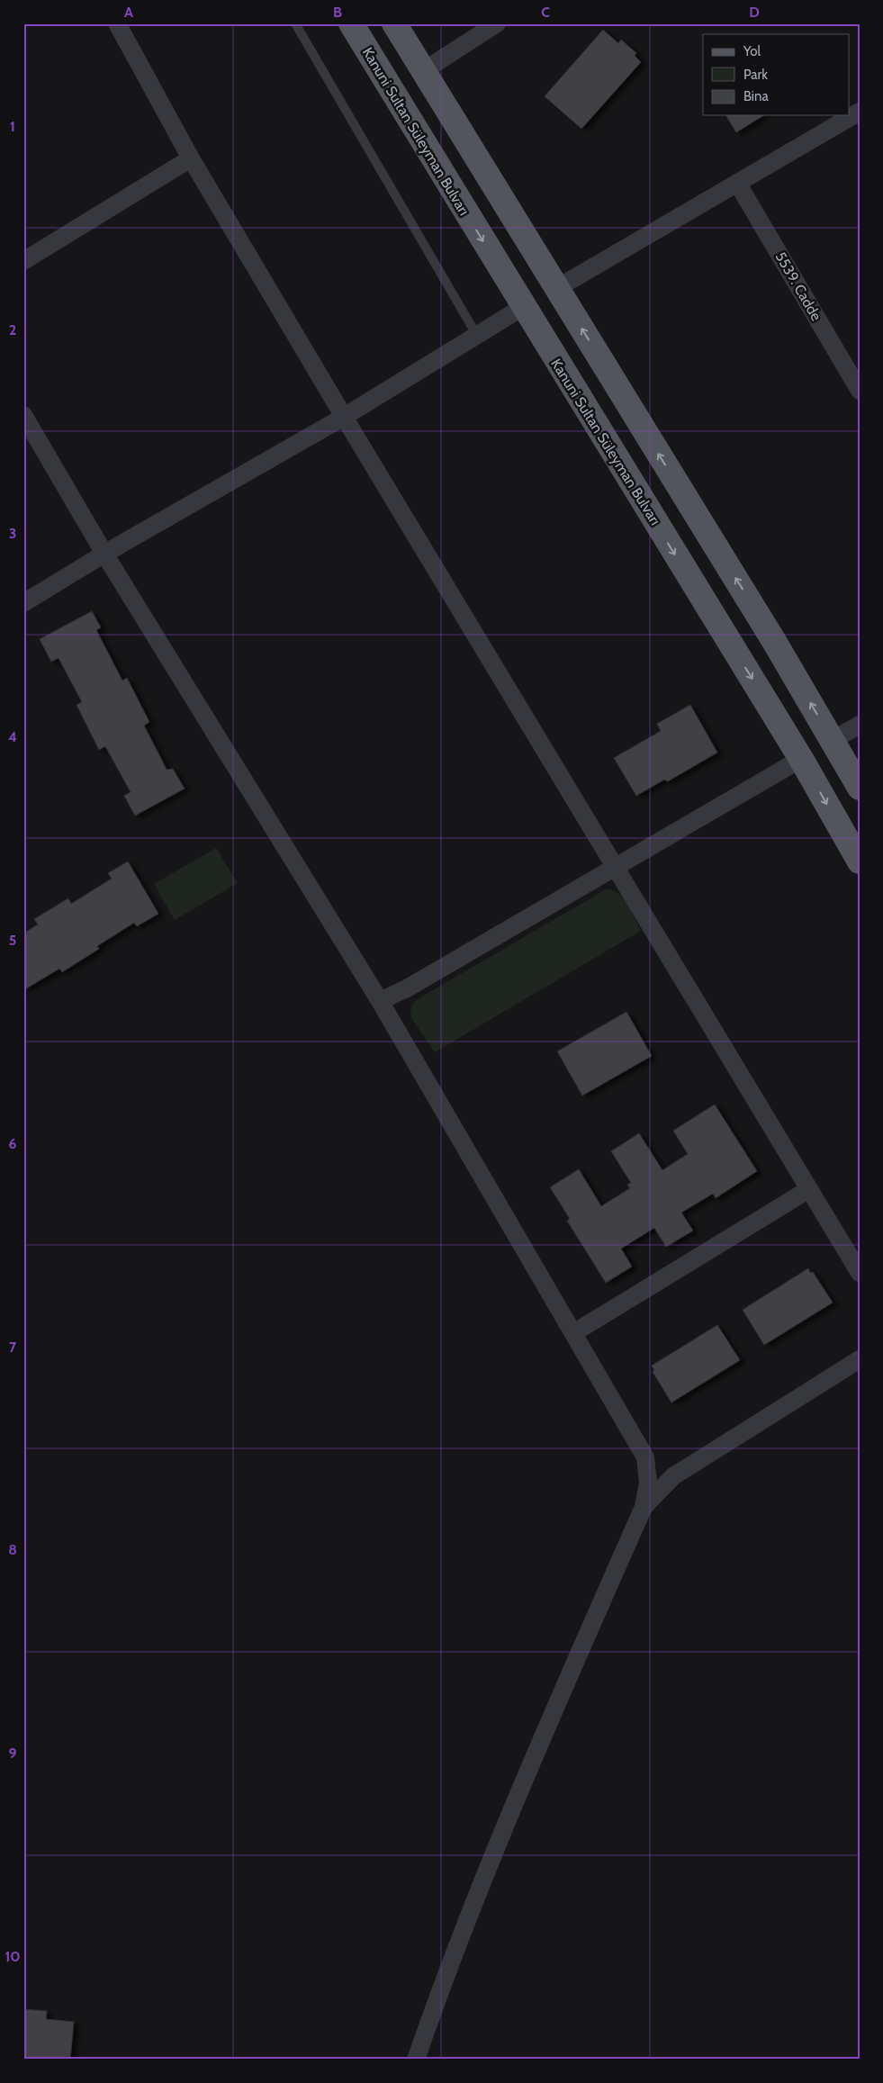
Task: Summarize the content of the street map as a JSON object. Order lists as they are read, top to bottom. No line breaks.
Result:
{"streets":{"main road":["Kanuni Sultan Süleyman Bulvarı"],"street":["5539. Cadde"]},"legend":["Yol","Park","Bina"],"grid":{"columns":["A","B","C","D"],"rows":["1","2","3","4","5","6","7","8","9","10"]}}
